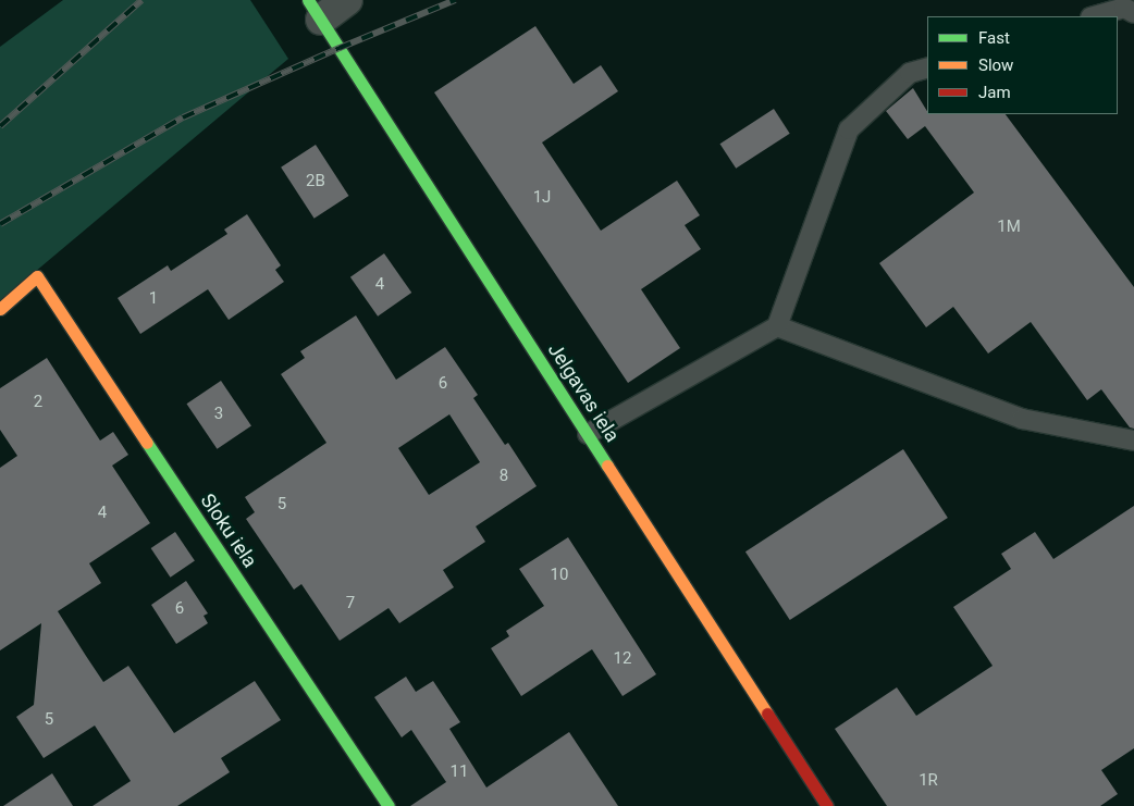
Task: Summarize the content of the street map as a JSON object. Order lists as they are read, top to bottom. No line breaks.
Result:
{"streets":{"street":["Jelgavas iela","Sloku iela"]},"house_numbers":["2B","1J","1M","4","1","6","2","3","8","5","4","10","7","6","12","5","11","1R"],"legend":["Fast","Slow","Jam"]}
